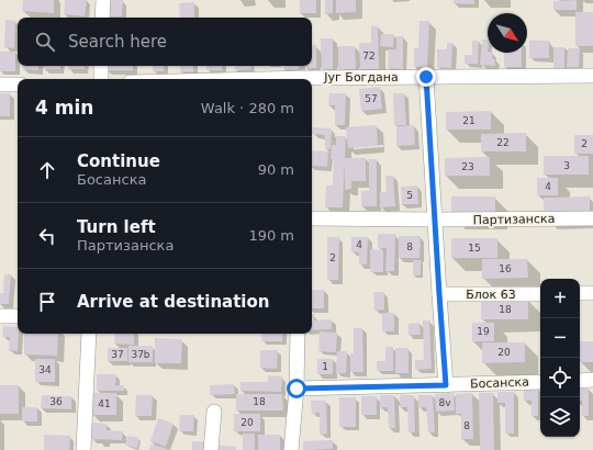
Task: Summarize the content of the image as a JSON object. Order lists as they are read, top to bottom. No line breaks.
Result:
{"streets":{"street":["Југ Богдана","Партизанска","Блок 63","Босанска"]},"house_numbers":["72","57","21","22","2","3","23","4","5","4","8","15","2","16","18","19","20","37","37b","1","34","36","18","8v","41","20","8"],"north":"bottom right","page":{"search":"Search here","heading":["4 min","Walk · 280 m"],"list":[["Continue","Босанска","90 m"],["Turn left","Партизанска","190 m"],"Arrive at destination"],"map_buttons":["+","−"]}}
